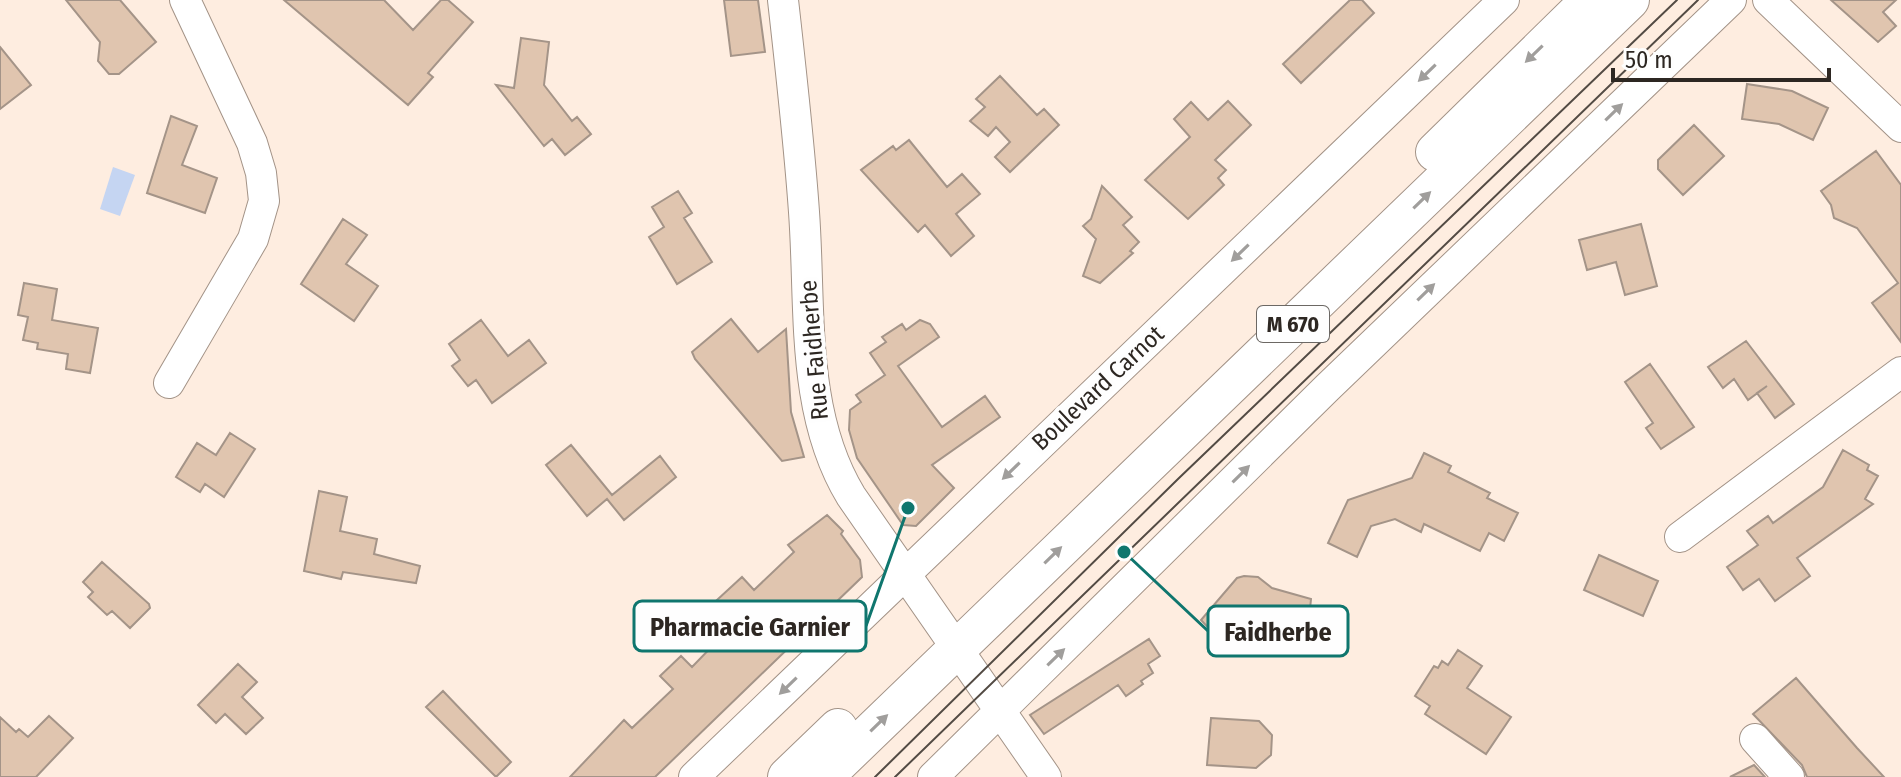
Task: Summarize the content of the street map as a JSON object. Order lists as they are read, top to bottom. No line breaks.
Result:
{"streets":{"main road":["M 670"],"street":["Rue Faidherbe","Boulevard Carnot"]},"crossings":[["M 670","Rue Faidherbe"],["Rue Faidherbe","Boulevard Carnot"]],"places":["Pharmacie Garnier","Faidherbe"],"scale_bar":"50 m"}
